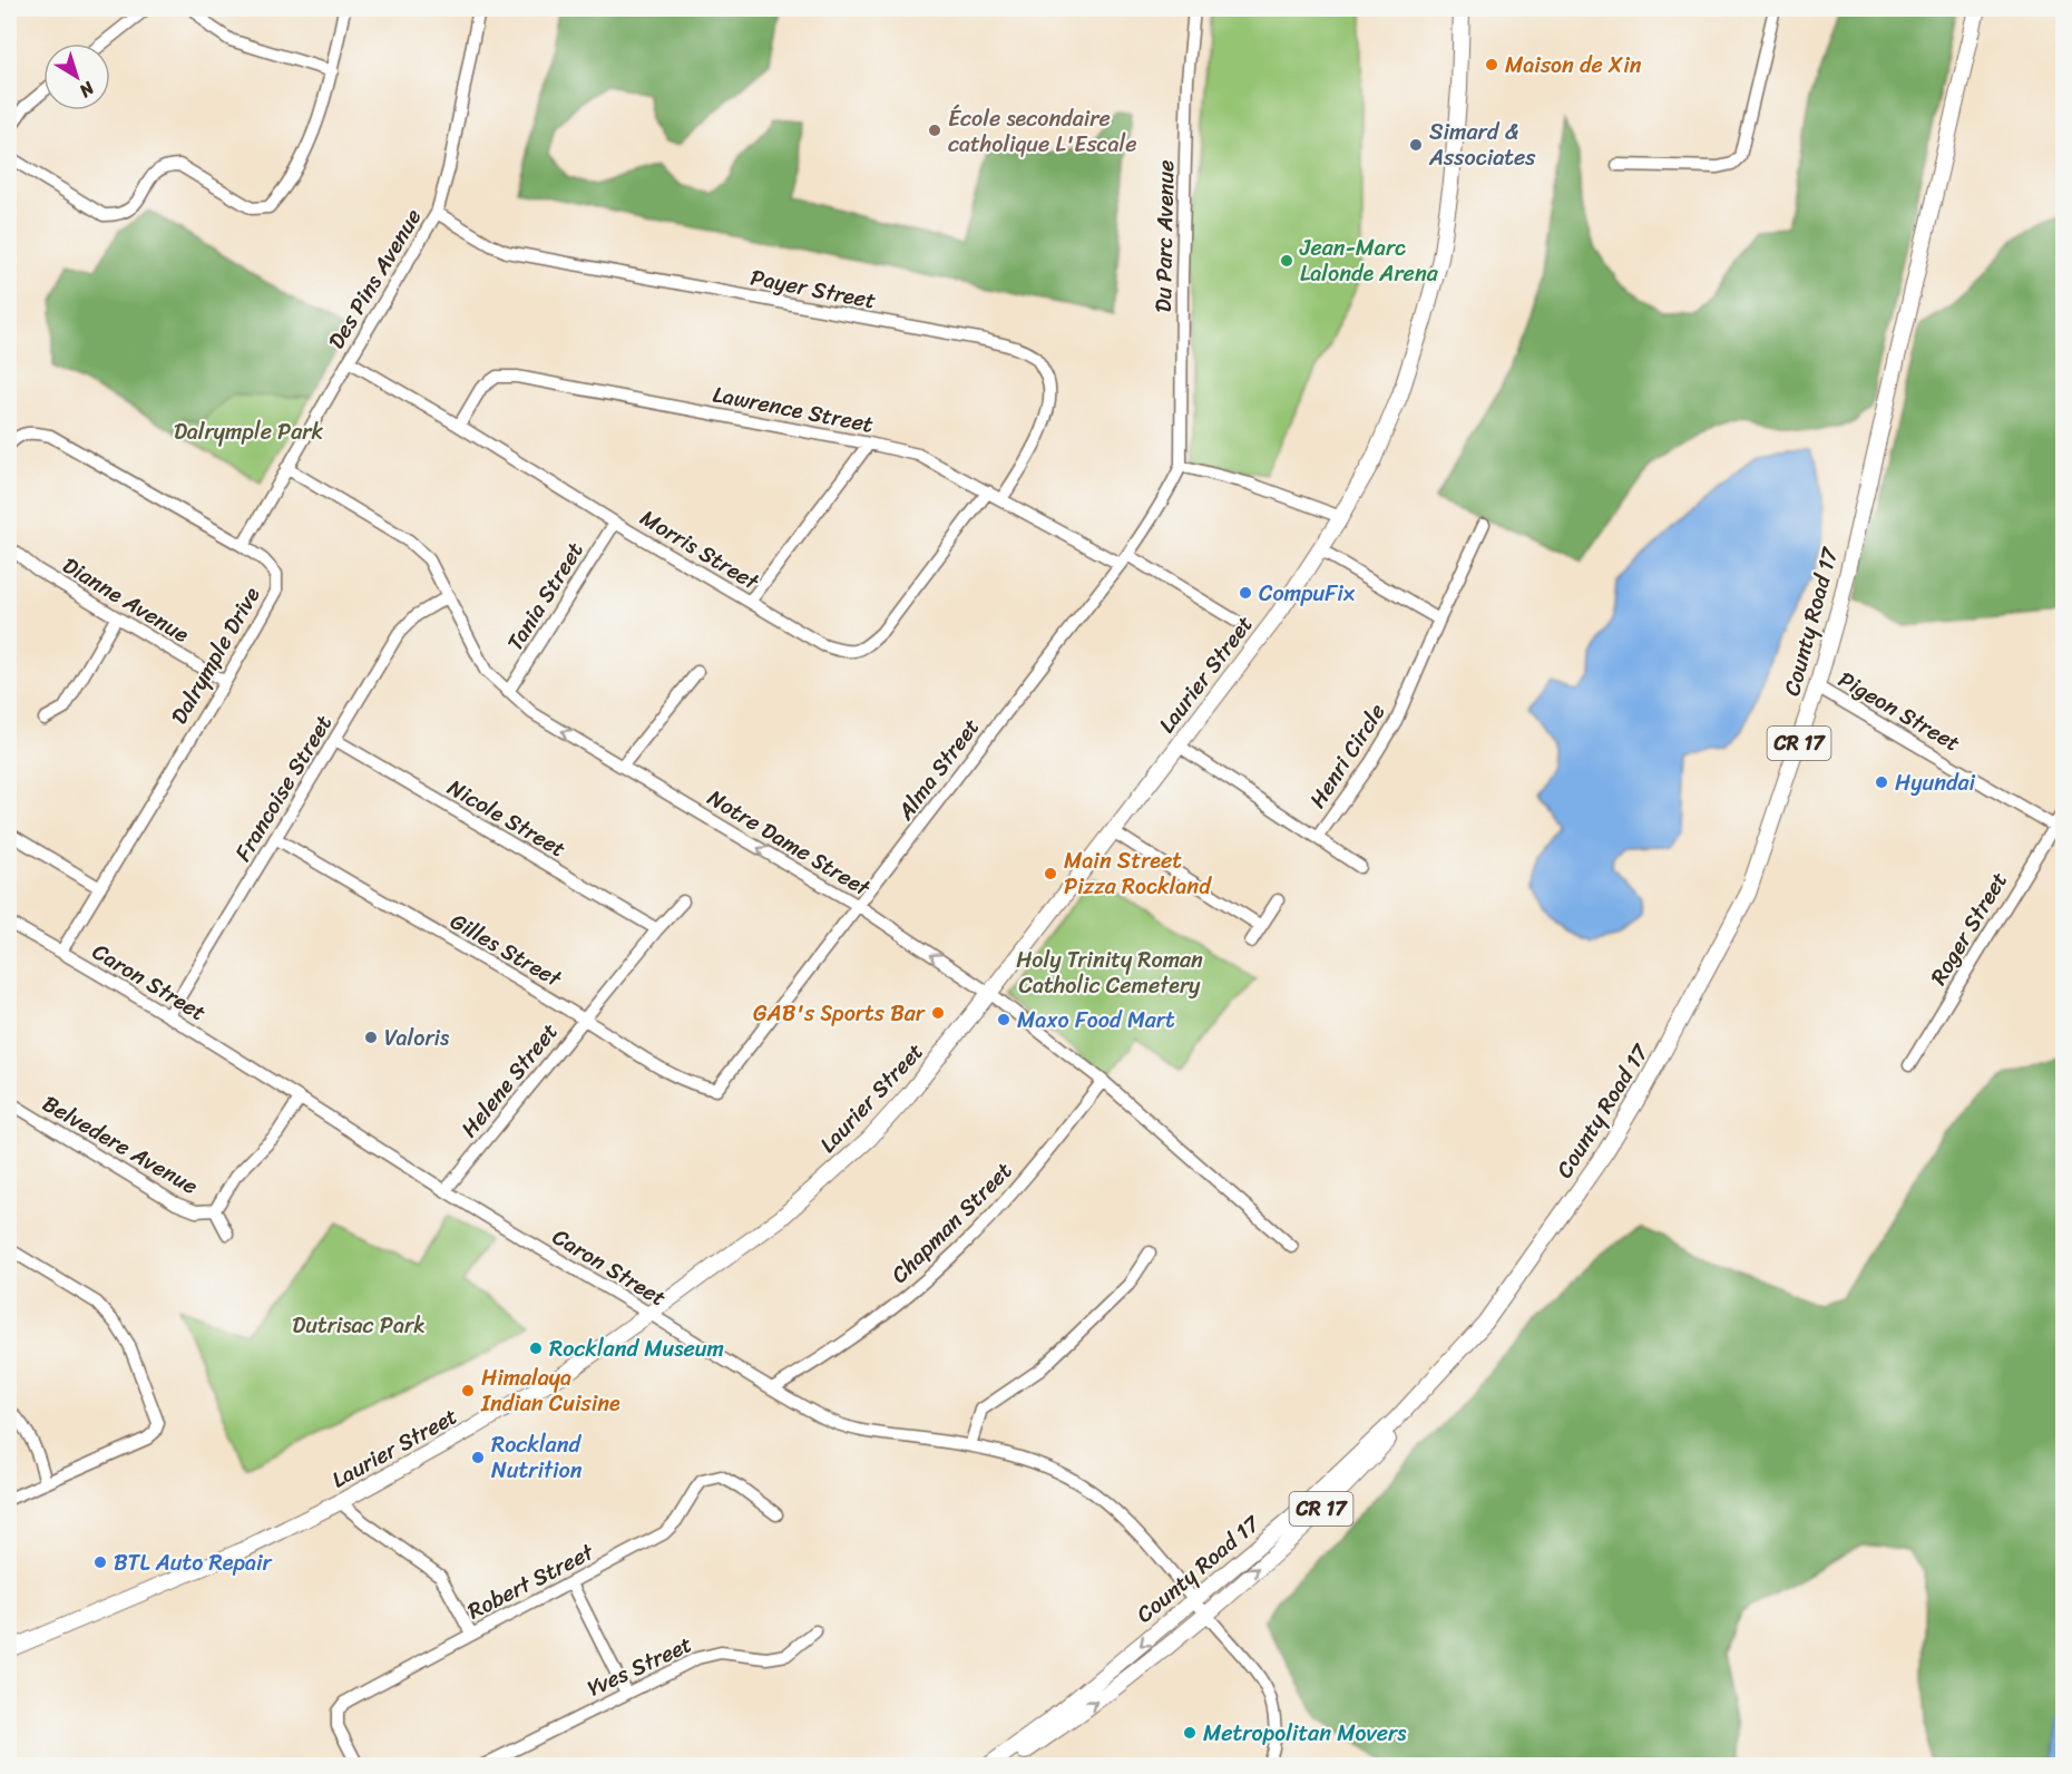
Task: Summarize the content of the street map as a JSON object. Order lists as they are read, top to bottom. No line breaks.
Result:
{"streets":{"main road":["County Road 17","Laurier Street","CR 17"],"street":["Du Parc Avenue","Des Pins Avenue","Payer Street","Lawrence Street","Morris Street","Tania Street","Dianne Avenue","Dalrymple Drive","Pigeon Street","Henri Circle","Alma Street","Francoise Street","Nicole Street","Notre Dame Street","Roger Street","Gilles Street","Caron Street","Helene Street","Belvedere Avenue","Chapman Street","Robert Street","Yves Street"]},"crossings":[["Du Parc Avenue","Alma Street"],["Des Pins Avenue","Payer Street"],["Des Pins Avenue","Morris Street"],["Des Pins Avenue","Dalrymple Drive"],["Des Pins Avenue","Notre Dame Street"],["Payer Street","Lawrence Street"],["Lawrence Street","Morris Street"],["Lawrence Street","Alma Street"],["Morris Street","Tania Street"],["Tania Street","Notre Dame Street"],["Dianne Avenue","Dalrymple Drive"],["County Road 17","Pigeon Street"],["County Road 17","Caron Street"],["Dalrymple Drive","Caron Street"],["Laurier Street","Henri Circle"],["Laurier Street","Notre Dame Street"],["Laurier Street","Caron Street"],["Pigeon Street","Roger Street"],["Alma Street","Notre Dame Street"],["Alma Street","Gilles Street"],["Francoise Street","Nicole Street"],["Francoise Street","Notre Dame Street"],["Francoise Street","Gilles Street"],["Francoise Street","Caron Street"],["Nicole Street","Helene Street"],["Notre Dame Street","Chapman Street"],["Gilles Street","Helene Street"],["Caron Street","Helene Street"],["Caron Street","Belvedere Avenue"],["Caron Street","Chapman Street"]],"one_way":["Notre Dame Street"],"parks":["Dalrymple Park","Holy Trinity Roman Catholic Cemetery","Dutrisac Park"],"places":["Maison de Xin","École secondaire catholique L'Escale","Simard & Associates","Jean-Marc Lalonde Arena","CompuFix","Hyundai","Main Street Pizza Rockland","GAB's Sports Bar","Maxo Food Mart","Valoris","Rockland Museum","Himalaya Indian Cuisine","Rockland Nutrition","BTL Auto Repair","Metropolitan Movers"],"north":"bottom right"}
